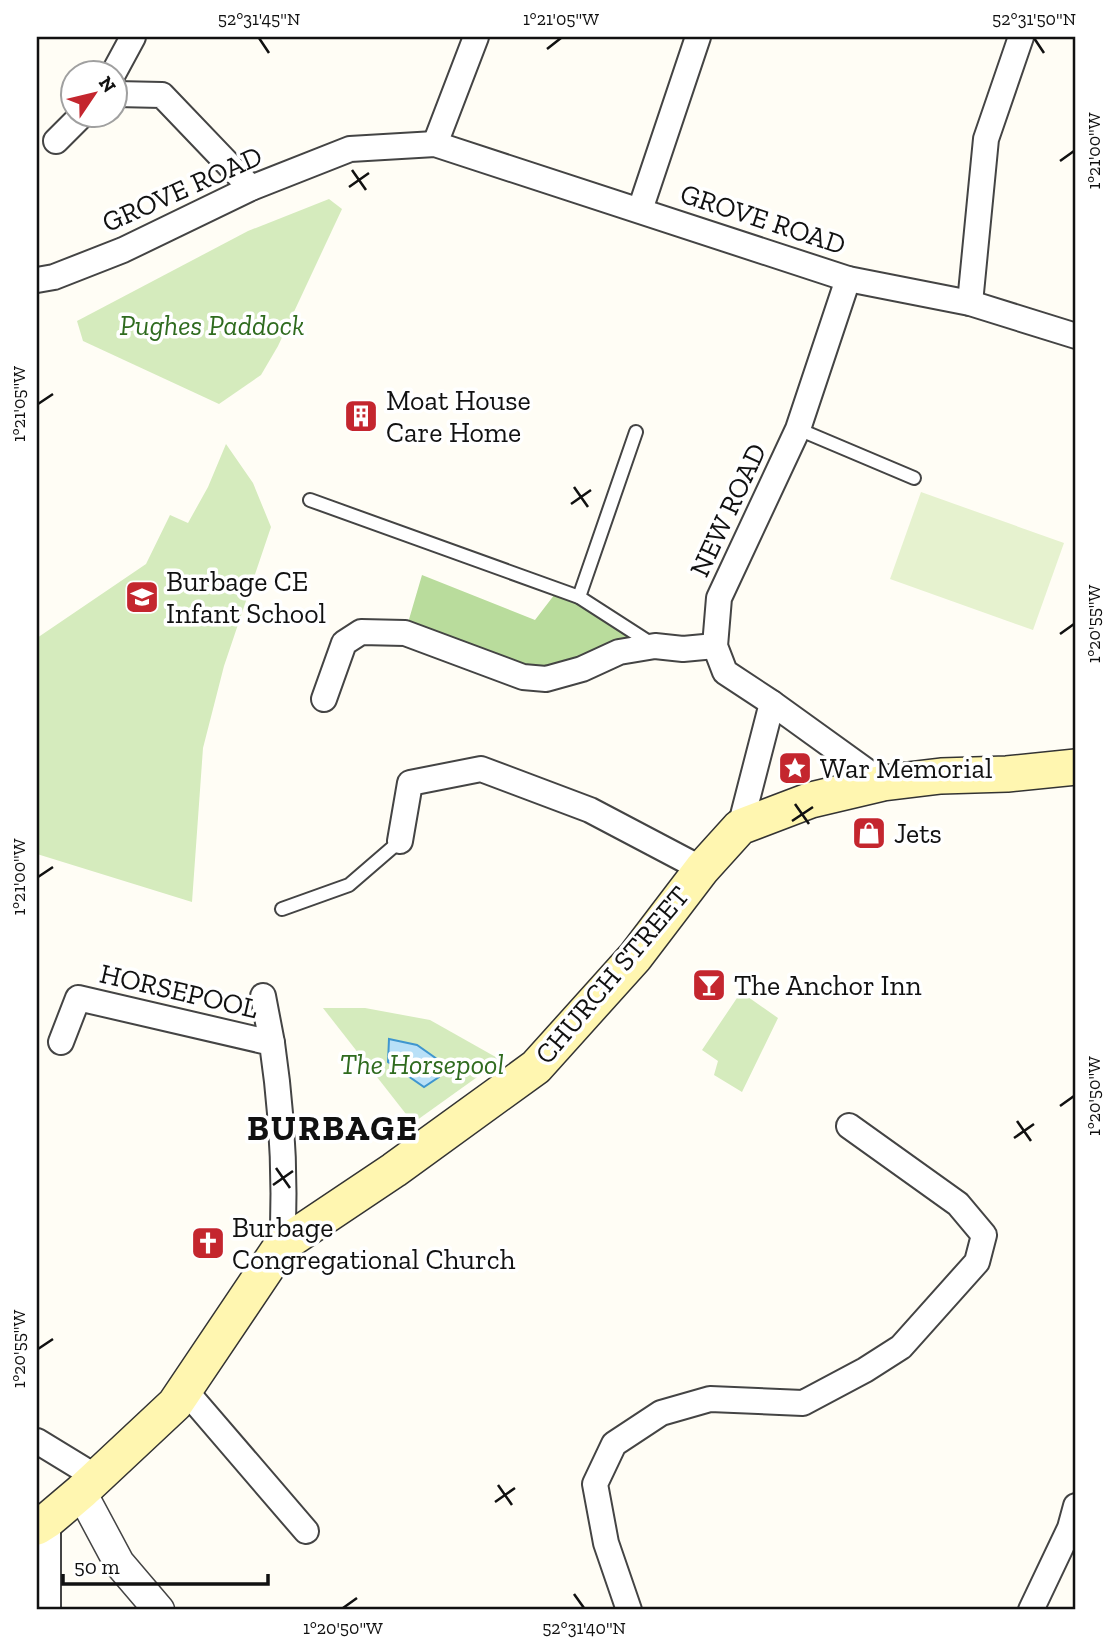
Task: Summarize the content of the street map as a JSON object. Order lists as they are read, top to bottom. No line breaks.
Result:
{"streets":{"main road":["CHURCH STREET"],"street":["GROVE ROAD","NEW ROAD","HORSEPOOL"]},"crossings":[["GROVE ROAD","NEW ROAD"],["CHURCH STREET","HORSEPOOL"]],"districts":["BURBAGE"],"parks":["Pughes Paddock","The Horsepool"],"places":{"building":["Moat House Care Home"],"school or university":["Burbage CE Infant School"],"place":["War Memorial"],"shop":["Jets"],"bar":["The Anchor Inn"],"church":["Burbage Congregational Church"]},"scale_bar":"50 m","north":"top right","coordinates":["52°31'45\"N","1°21'05\"W","52°31'50\"N","1°21'00\"W","1°20'55\"W","1°20'50\"W","52°31'40\"N"]}
